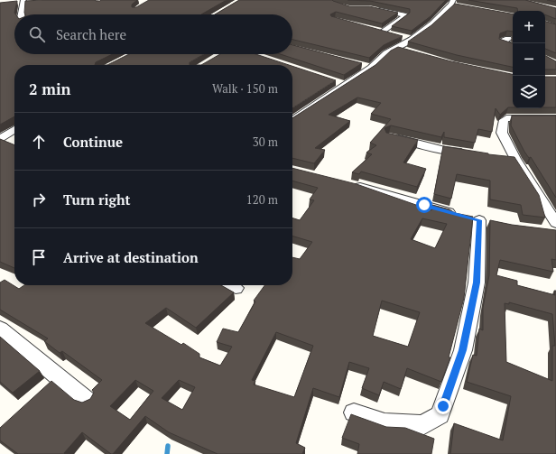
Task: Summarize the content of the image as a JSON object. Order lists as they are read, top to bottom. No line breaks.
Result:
{"page":{"map_buttons":["+","−"],"search":"Search here","heading":["2 min","Walk · 150 m"],"list":[["Continue","30 m"],["Turn right","120 m"],"Arrive at destination"]}}
